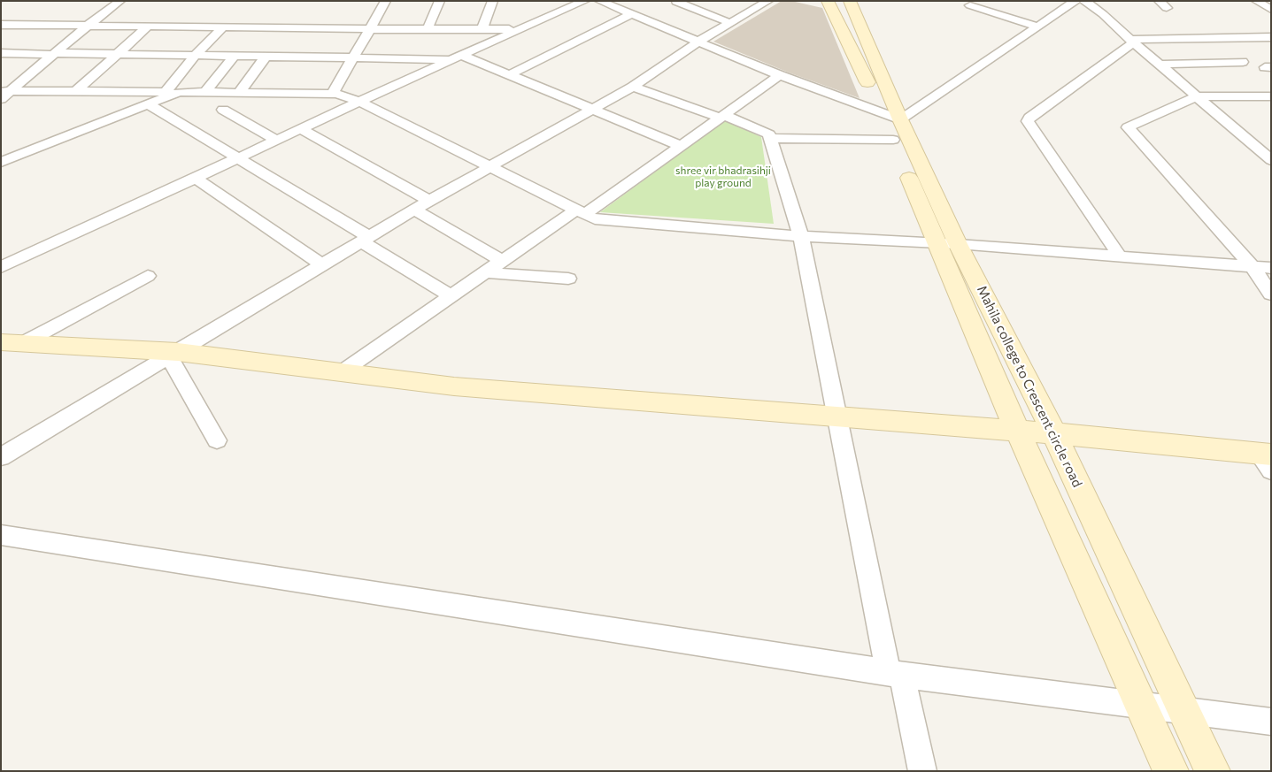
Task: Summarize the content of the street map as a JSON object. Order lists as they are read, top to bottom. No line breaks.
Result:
{"streets":{"main road":["Mahila college to Crescent circle road"]},"parks":["shree vir bhadrasihji play ground"]}
